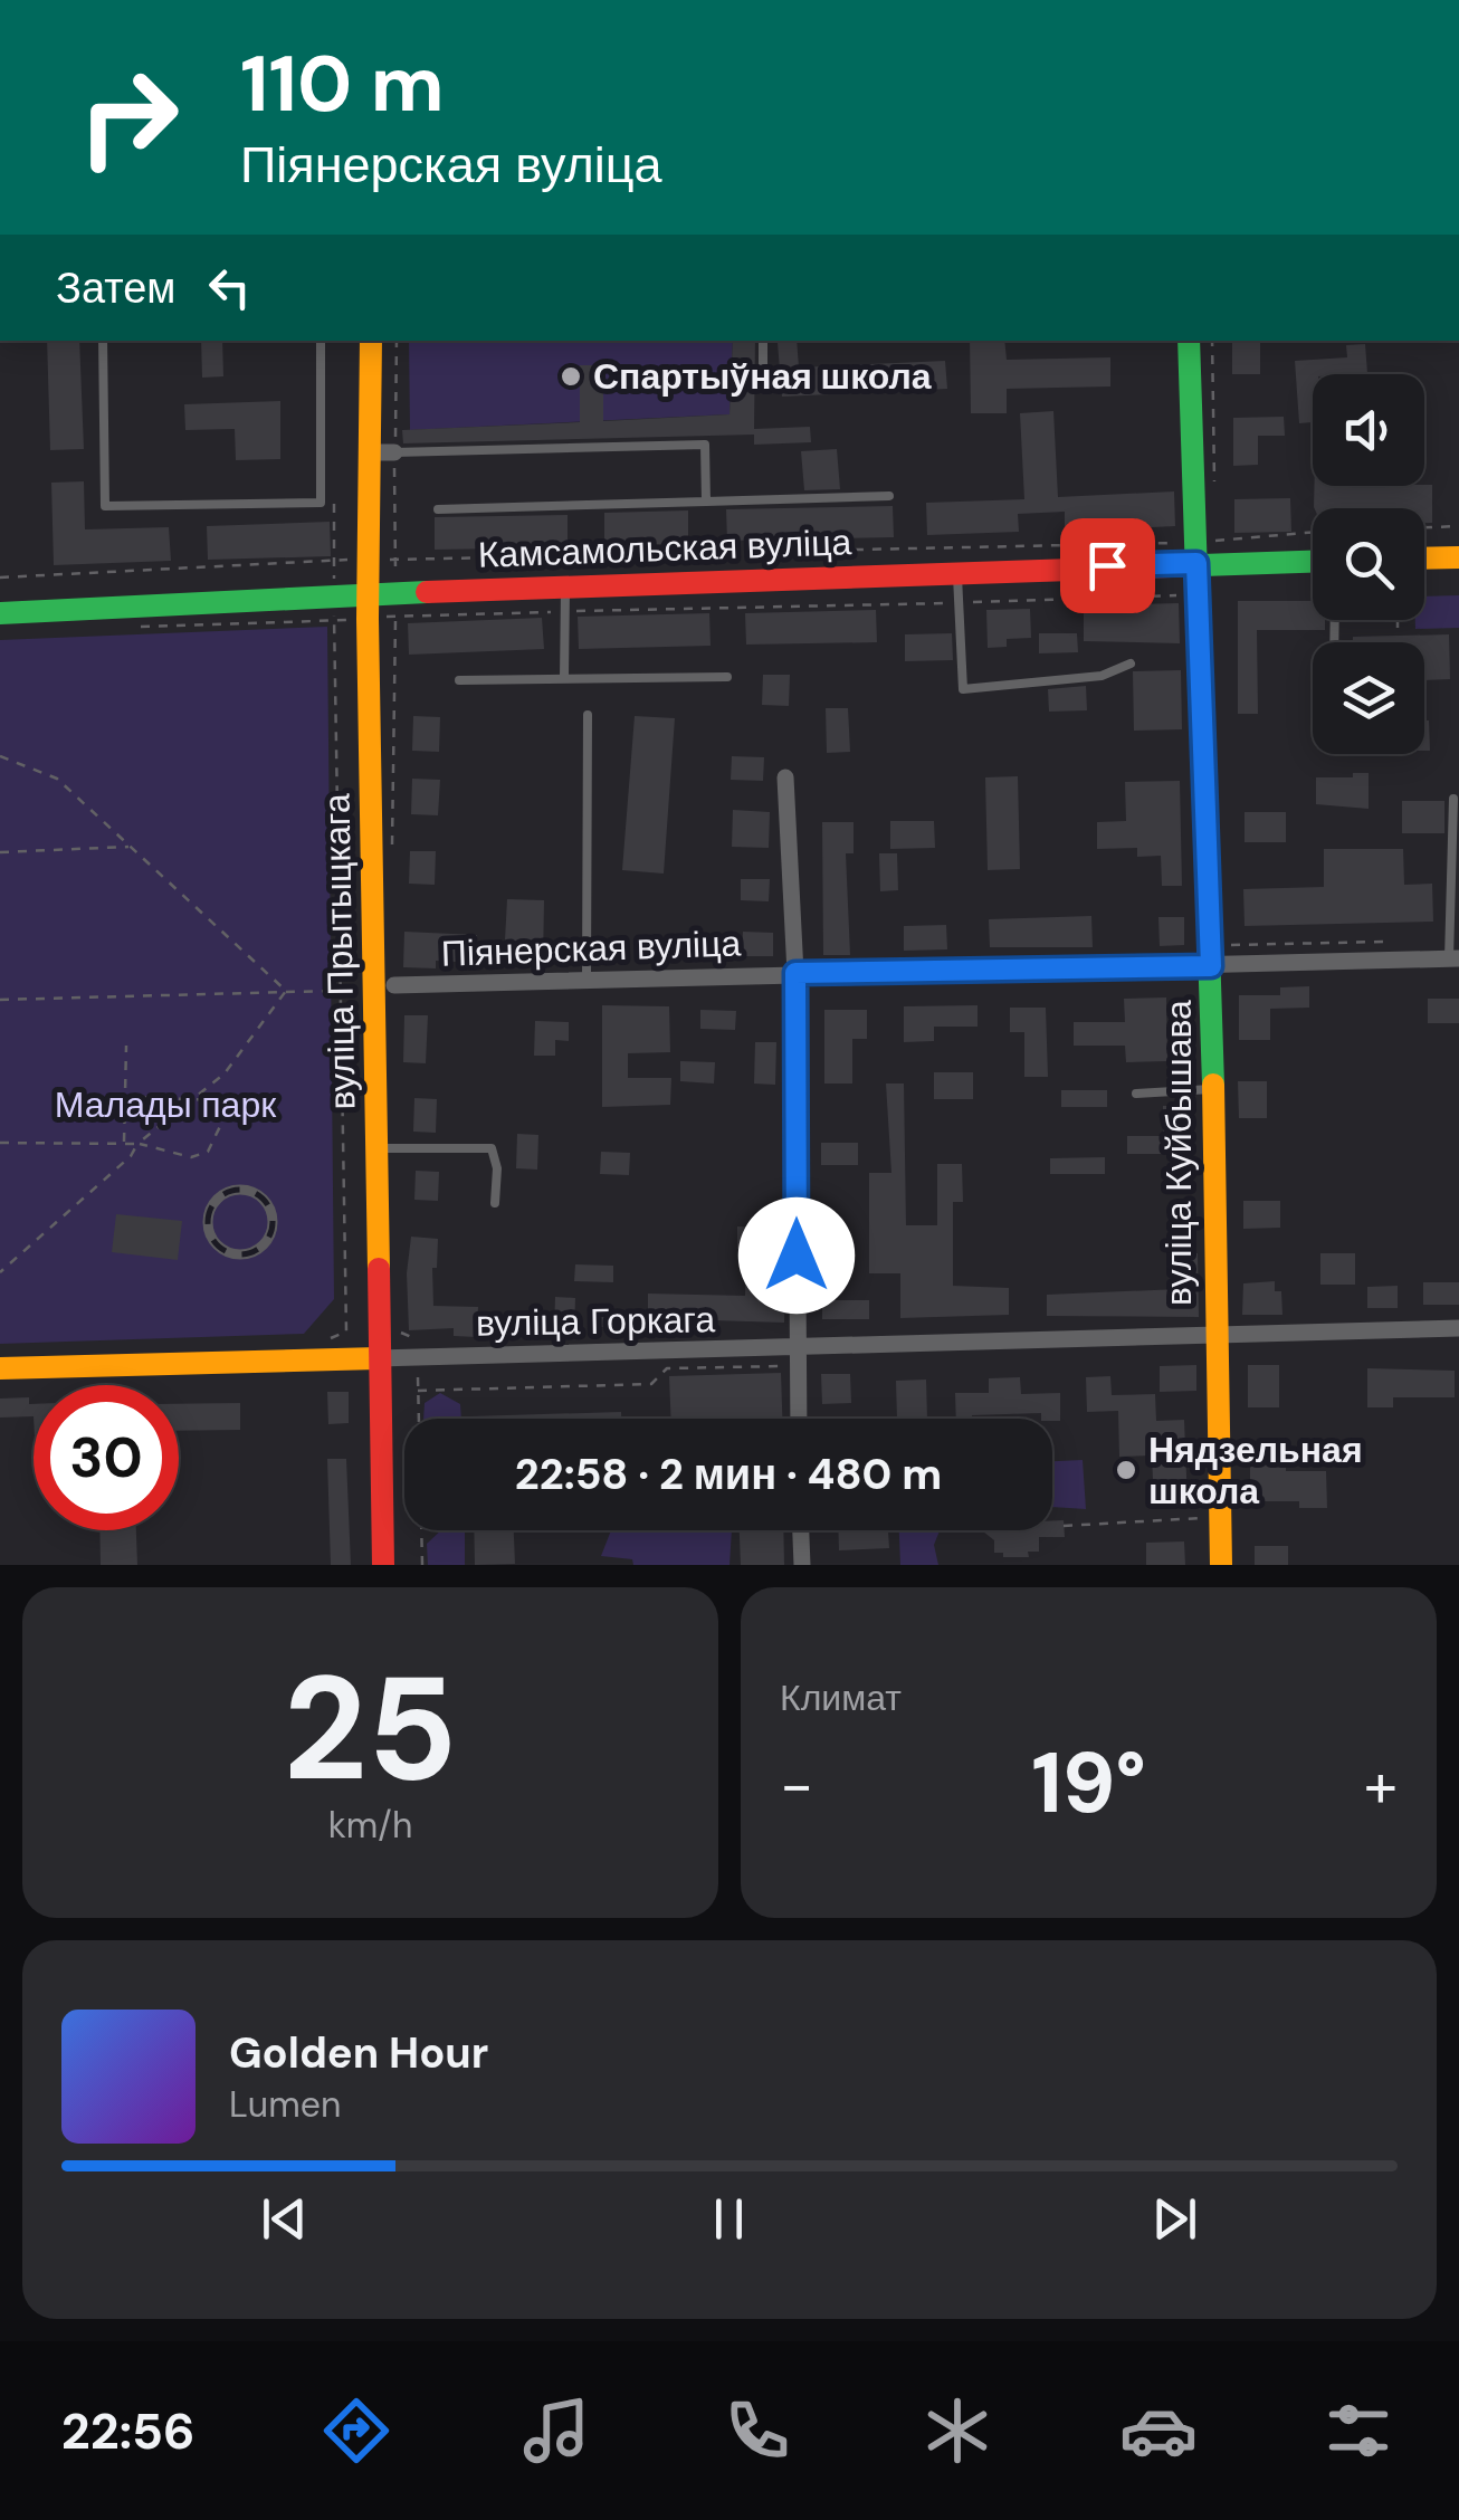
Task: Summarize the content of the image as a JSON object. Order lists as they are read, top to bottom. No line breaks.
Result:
{"streets":{"main road":["Камсамольская вуліца","вуліца Прытыцкага","вуліца Куйбышава","вуліца Горкага"],"street":["Піянерская вуліца"]},"crossings":[["Камсамольская вуліца","вуліца Прытыцкага"],["Камсамольская вуліца","вуліца Куйбышава"],["Піянерская вуліца","вуліца Куйбышава"],["вуліца Прытыцкага","вуліца Горкага"],["вуліца Куйбышава","вуліца Горкага"]],"parks":["Малады парк"],"places":["Спартыўная школа","Нядзельная школа"],"page":{"turn":["110 m","Піянерская вуліца"],"then":"Затем","limit":"30","trip":"22:58 · 2 мин · 480 m","tile":[["25","km/h"],"Климат"],"heat":["−","19°","+"],"song":["Golden Hour","Lumen"],"tabs":"22:56"}}
